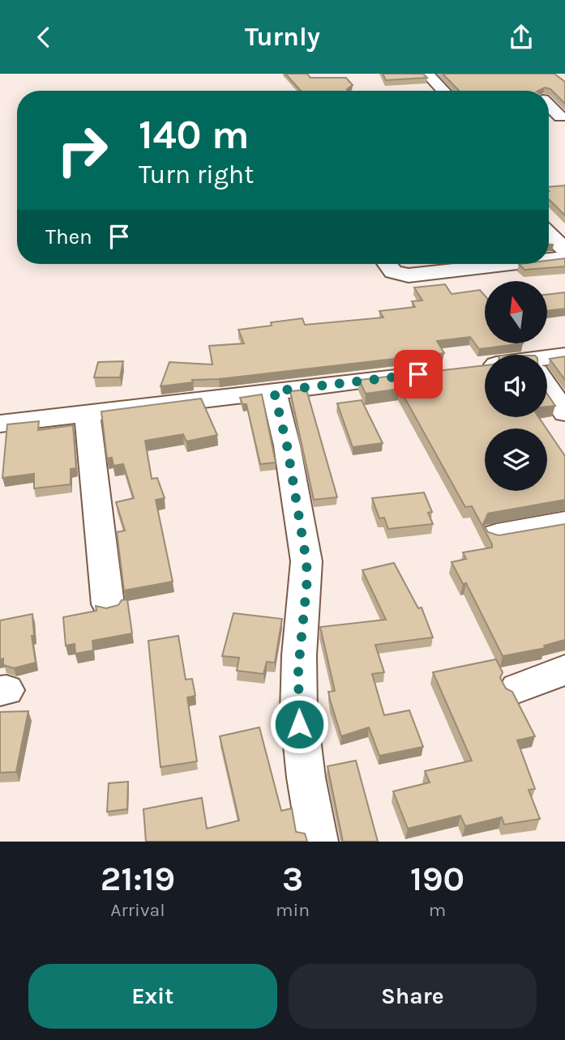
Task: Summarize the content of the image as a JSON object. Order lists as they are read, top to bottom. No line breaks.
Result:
{"north":"top","page":{"header":"Turnly","turn":["140 m","Turn right"],"then":"Then","eta":["21:19","Arrival","3","min","190","m"],"buttons":["Exit","Share"]}}
